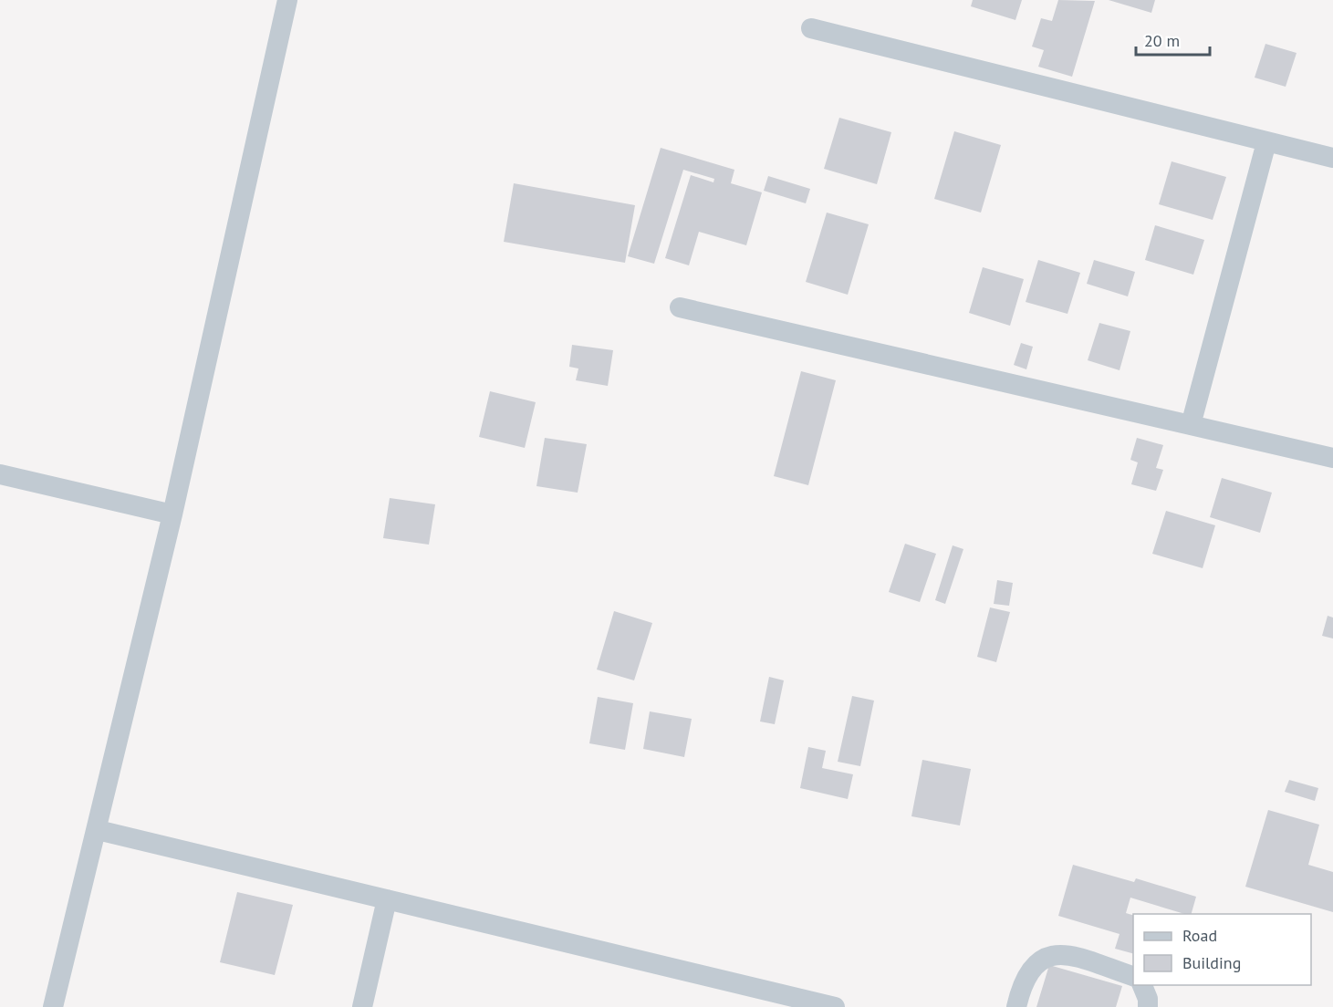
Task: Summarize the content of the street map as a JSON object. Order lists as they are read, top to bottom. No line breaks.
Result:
{"legend":["Road","Building"],"scale_bar":"20 m"}
